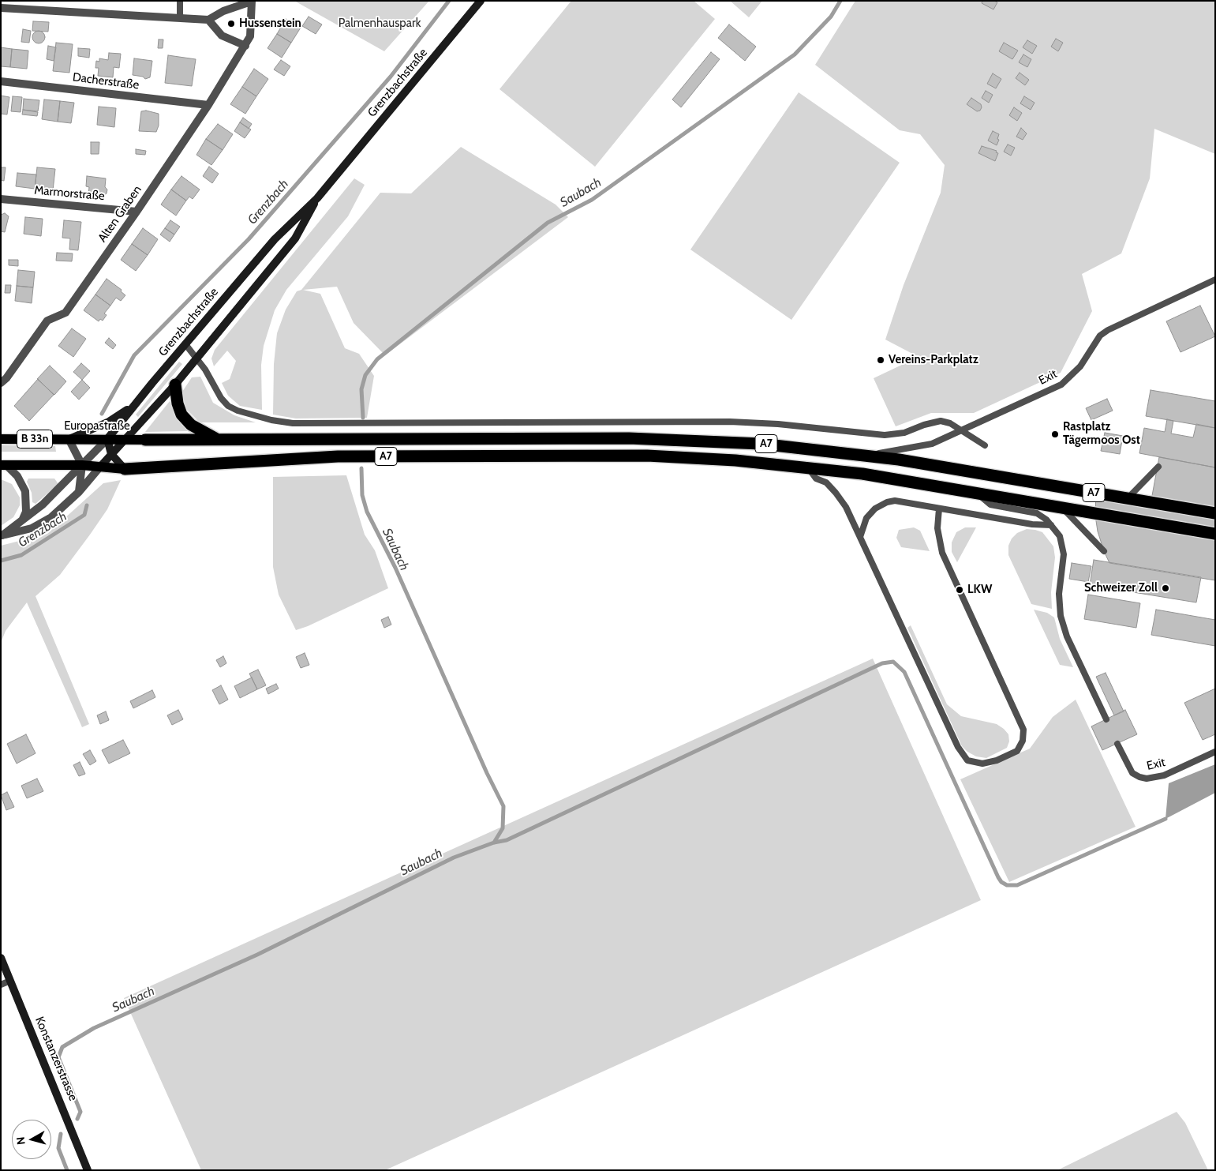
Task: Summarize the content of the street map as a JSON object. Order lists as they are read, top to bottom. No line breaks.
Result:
{"streets":{"highway":["A7"],"main road":["Europastraße","B 33n"],"street":["Dacherstraße","Grenzbachstraße","Marmorstraße","Alten Graben","Konstanzerstrasse"],"lane":["Exit"]},"crossings":[["Dacherstraße","Alten Graben"],["Grenzbachstraße","Europastraße"],["Marmorstraße","Alten Graben"],["Exit","A7"],["Europastraße","A7"]],"water":["Saubach","Grenzbach"],"parks":["Palmenhauspark"],"places":["Hussenstein","Vereins-Parkplatz","Rastplatz Tägermoos Ost","Schweizer Zoll","LKW"],"north":"left"}
